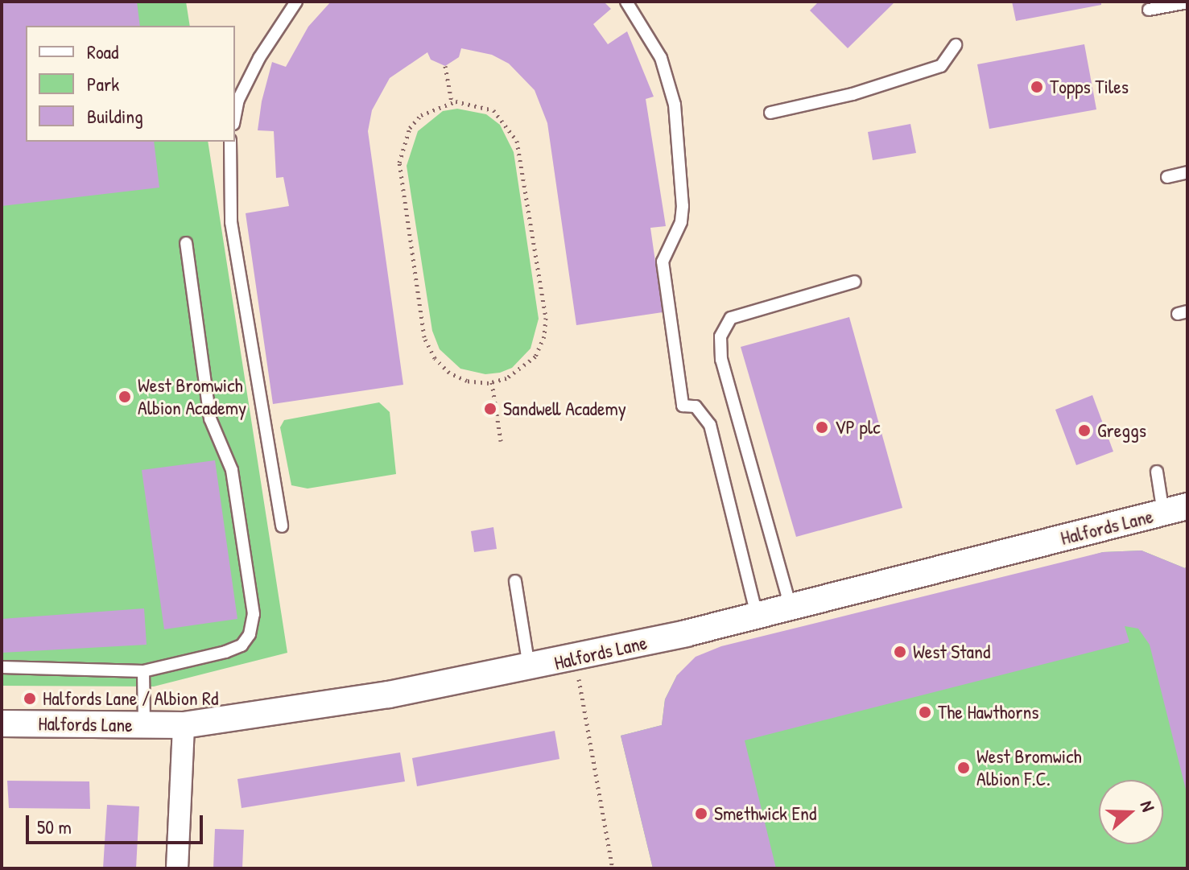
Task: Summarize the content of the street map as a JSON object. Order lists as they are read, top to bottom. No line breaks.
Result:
{"streets":{"street":["Halfords Lane"]},"places":["Topps Tiles","West Bromwich Albion Academy","Sandwell Academy","VP plc","Greggs","West Stand","Halfords Lane / Albion Rd","The Hawthorns","West Bromwich Albion F.C.","Smethwick End"],"legend":["Road","Park","Building"],"scale_bar":"50 m","north":"right"}
